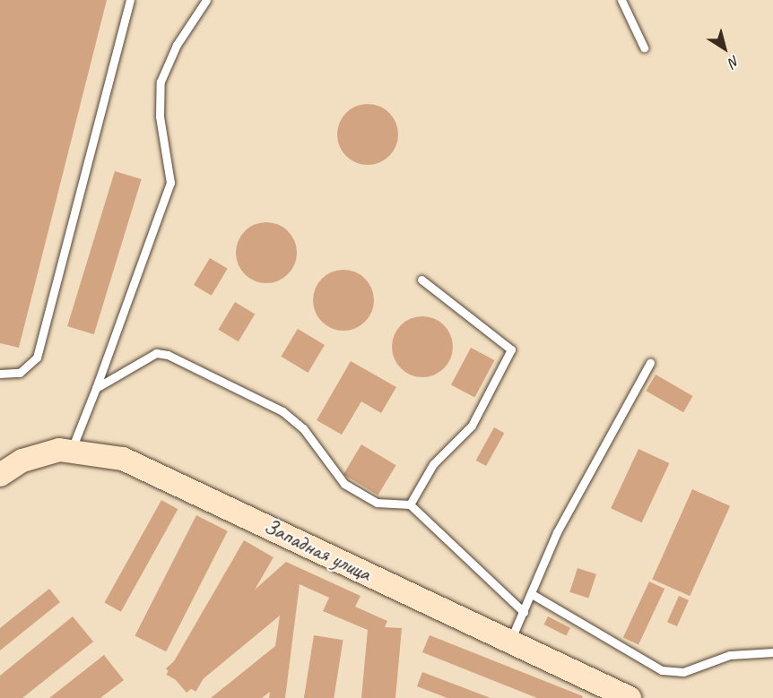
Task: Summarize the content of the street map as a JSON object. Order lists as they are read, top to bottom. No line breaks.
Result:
{"streets":{"street":["Западная улица"]},"north":"bottom right"}
